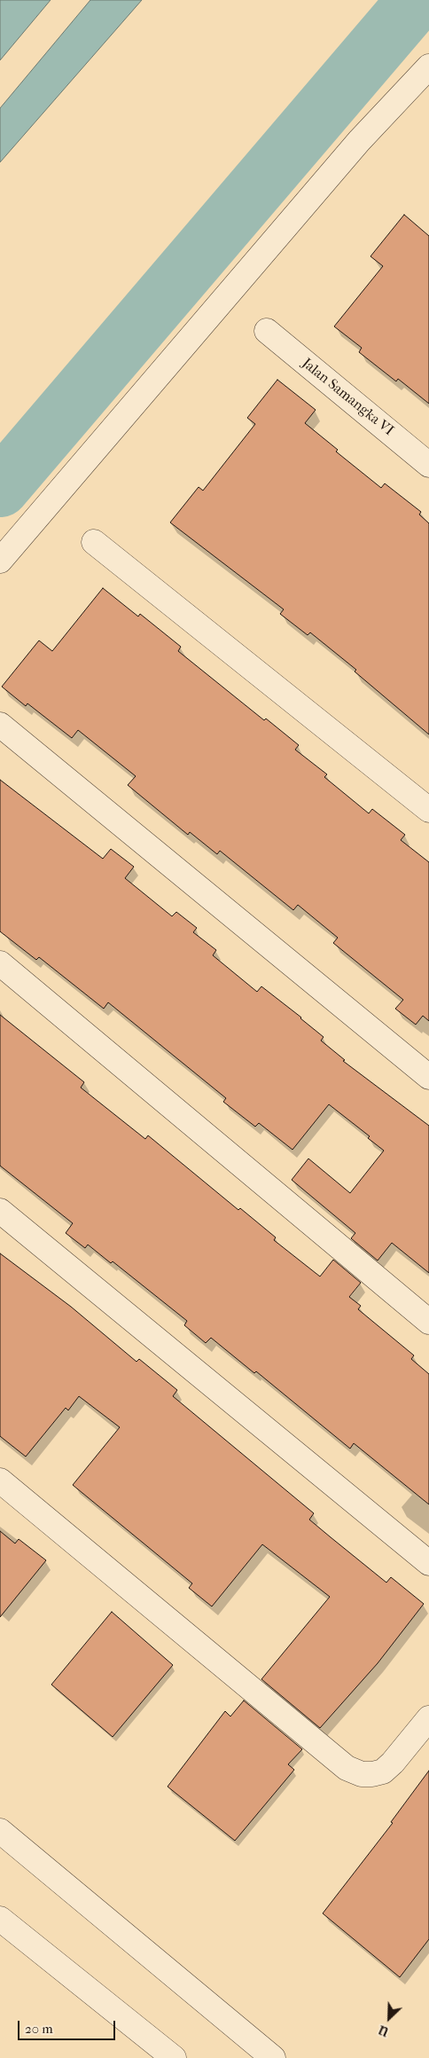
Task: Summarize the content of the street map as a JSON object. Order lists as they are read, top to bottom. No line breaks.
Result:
{"streets":{"street":["Jalan Samangka VI"]},"scale_bar":"20 m","north":"bottom left"}
